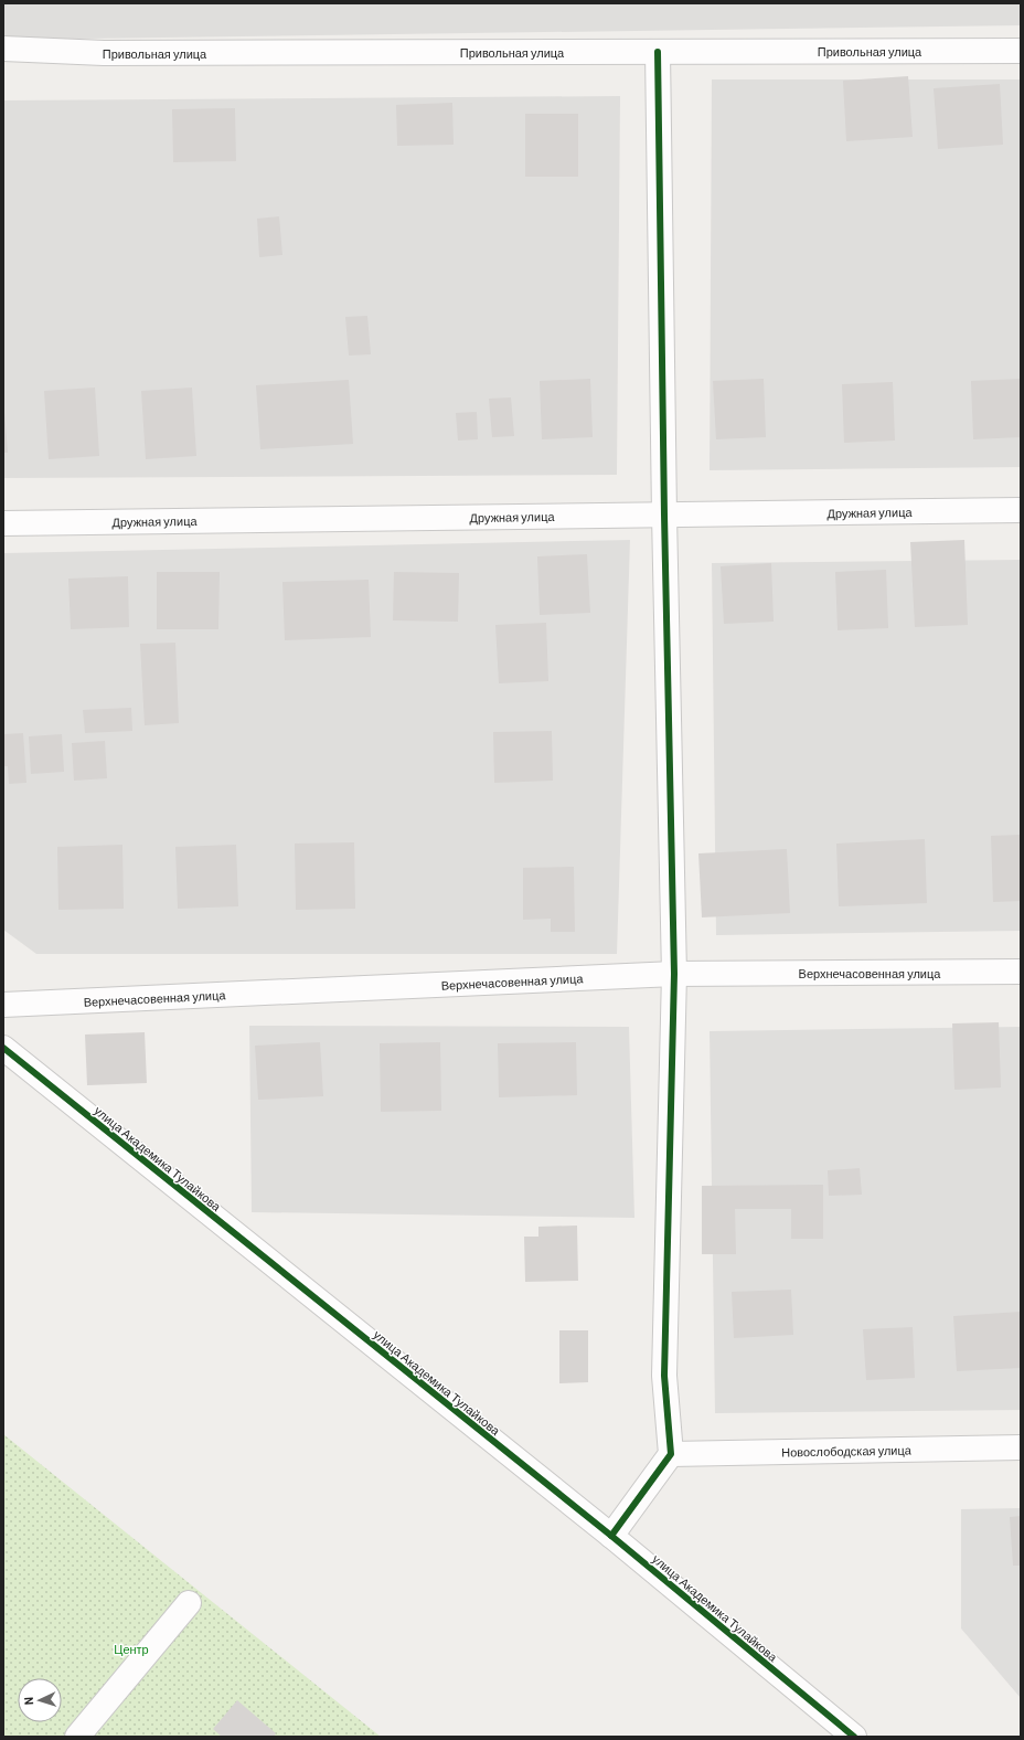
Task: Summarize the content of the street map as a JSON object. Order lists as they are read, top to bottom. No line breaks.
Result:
{"streets":{"street":["Привольная улица","Дружная улица","Верхнечасовенная улица","улица Академика Тулайкова","Новослободская улица"]},"parks":["Центр"],"north":"left"}
